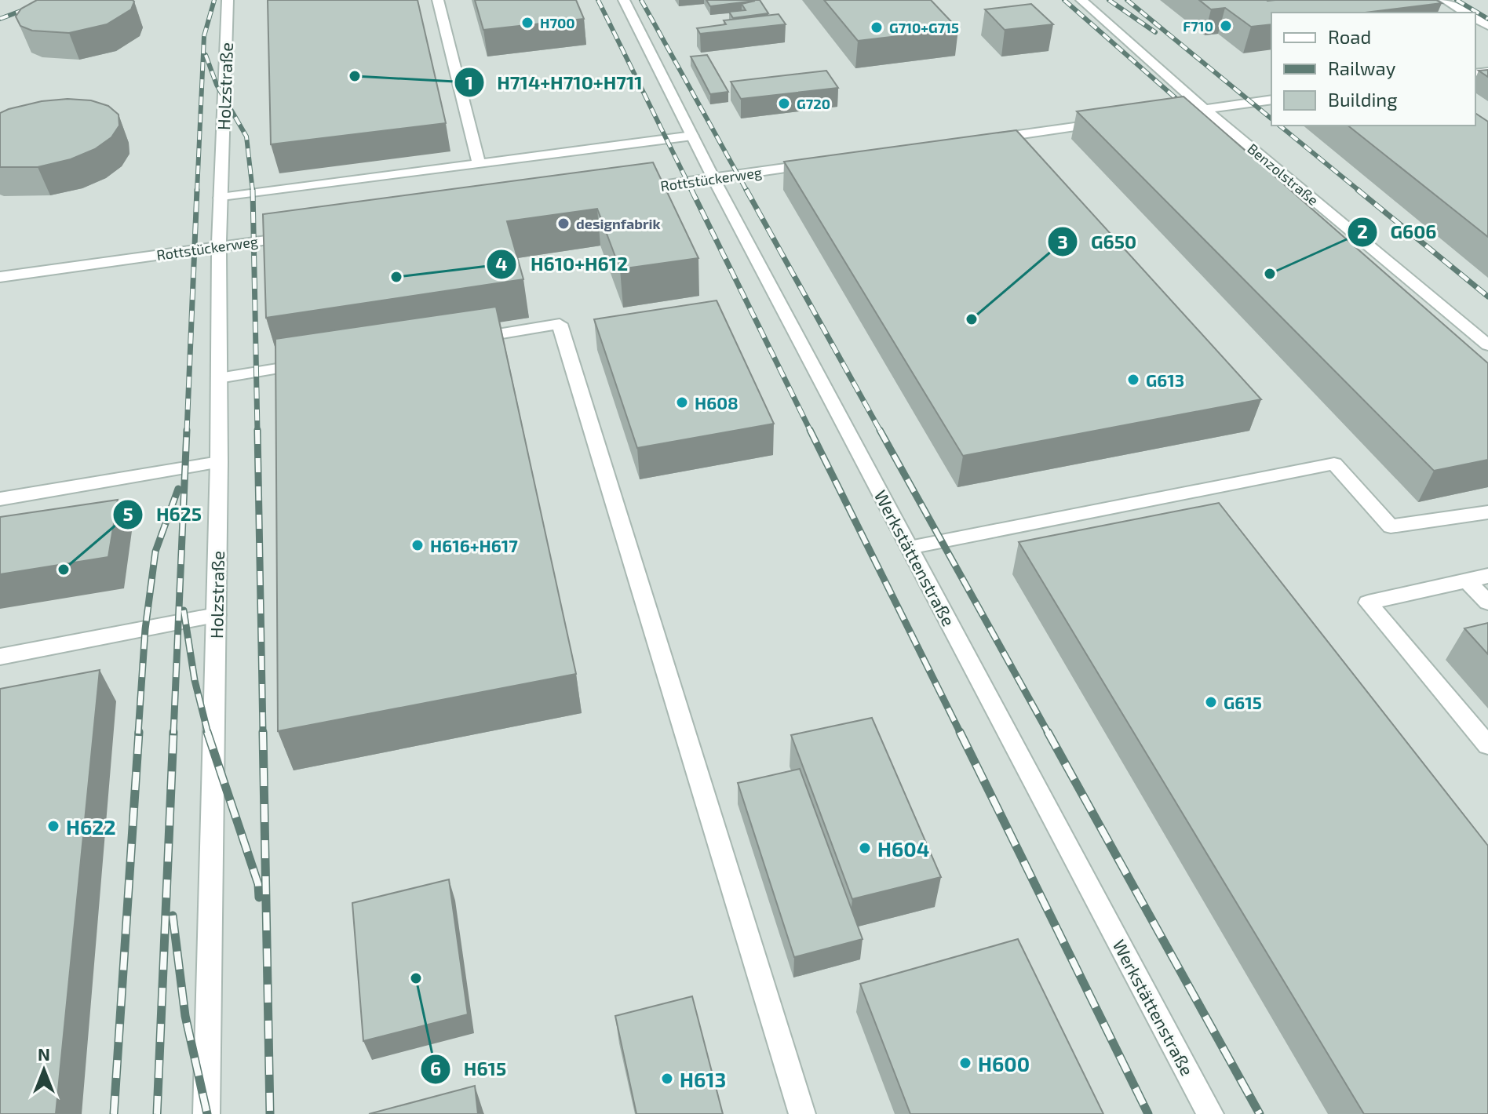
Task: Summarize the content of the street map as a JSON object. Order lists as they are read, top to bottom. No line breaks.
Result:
{"streets":{"street":["Holzstraße","Benzolstraße","Rottstückerweg","Werkstättenstraße"]},"crossings":[["Holzstraße","Rottstückerweg"],["Rottstückerweg","Werkstättenstraße"]],"places":["H700","F710","G710+G715","H714+H710+H711","G720","designfabrik","G606","H610+H612","G650","G613","H608","H616+H617","H625","G615","H622","H604","H615","H600","H613"],"legend":["Road","Railway","Building"],"north":"top"}
